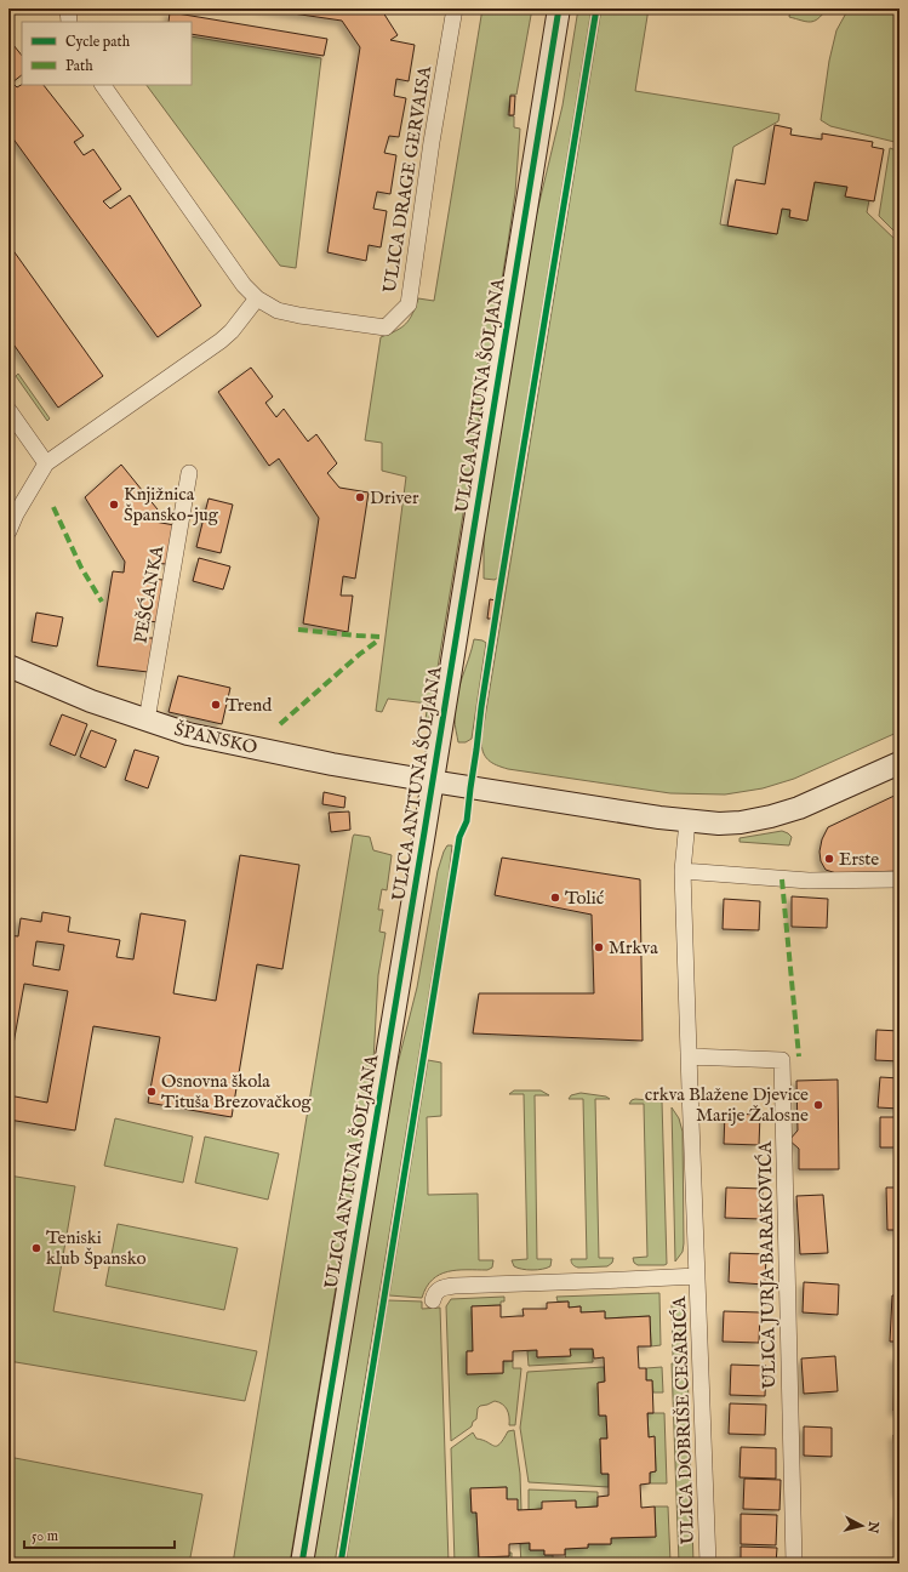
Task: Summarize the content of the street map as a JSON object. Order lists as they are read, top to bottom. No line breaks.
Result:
{"streets":{"street":["ULICA DRAGE GERVAISA","ULICA ANTUNA ŠOLJANA","PEŠĆANKA","ŠPANSKO","ULICA JURJA BARAKOVIĆA","ULICA DOBRIŠE CESARIĆA"]},"crossings":[["ULICA ANTUNA ŠOLJANA","ŠPANSKO"],["PEŠĆANKA","ŠPANSKO"],["ŠPANSKO","ULICA DOBRIŠE CESARIĆA"],["ULICA JURJA BARAKOVIĆA","ULICA DOBRIŠE CESARIĆA"]],"places":["Driver","Knjižnica Špansko-jug","Trend","Erste","Tolić","Mrkva","Osnovna škola Tituša Brezovačkog","crkva Blažene Djevice Marije Žalosne","Teniski klub Špansko"],"legend":["Cycle path","Path"],"scale_bar":"50 m","north":"right"}
